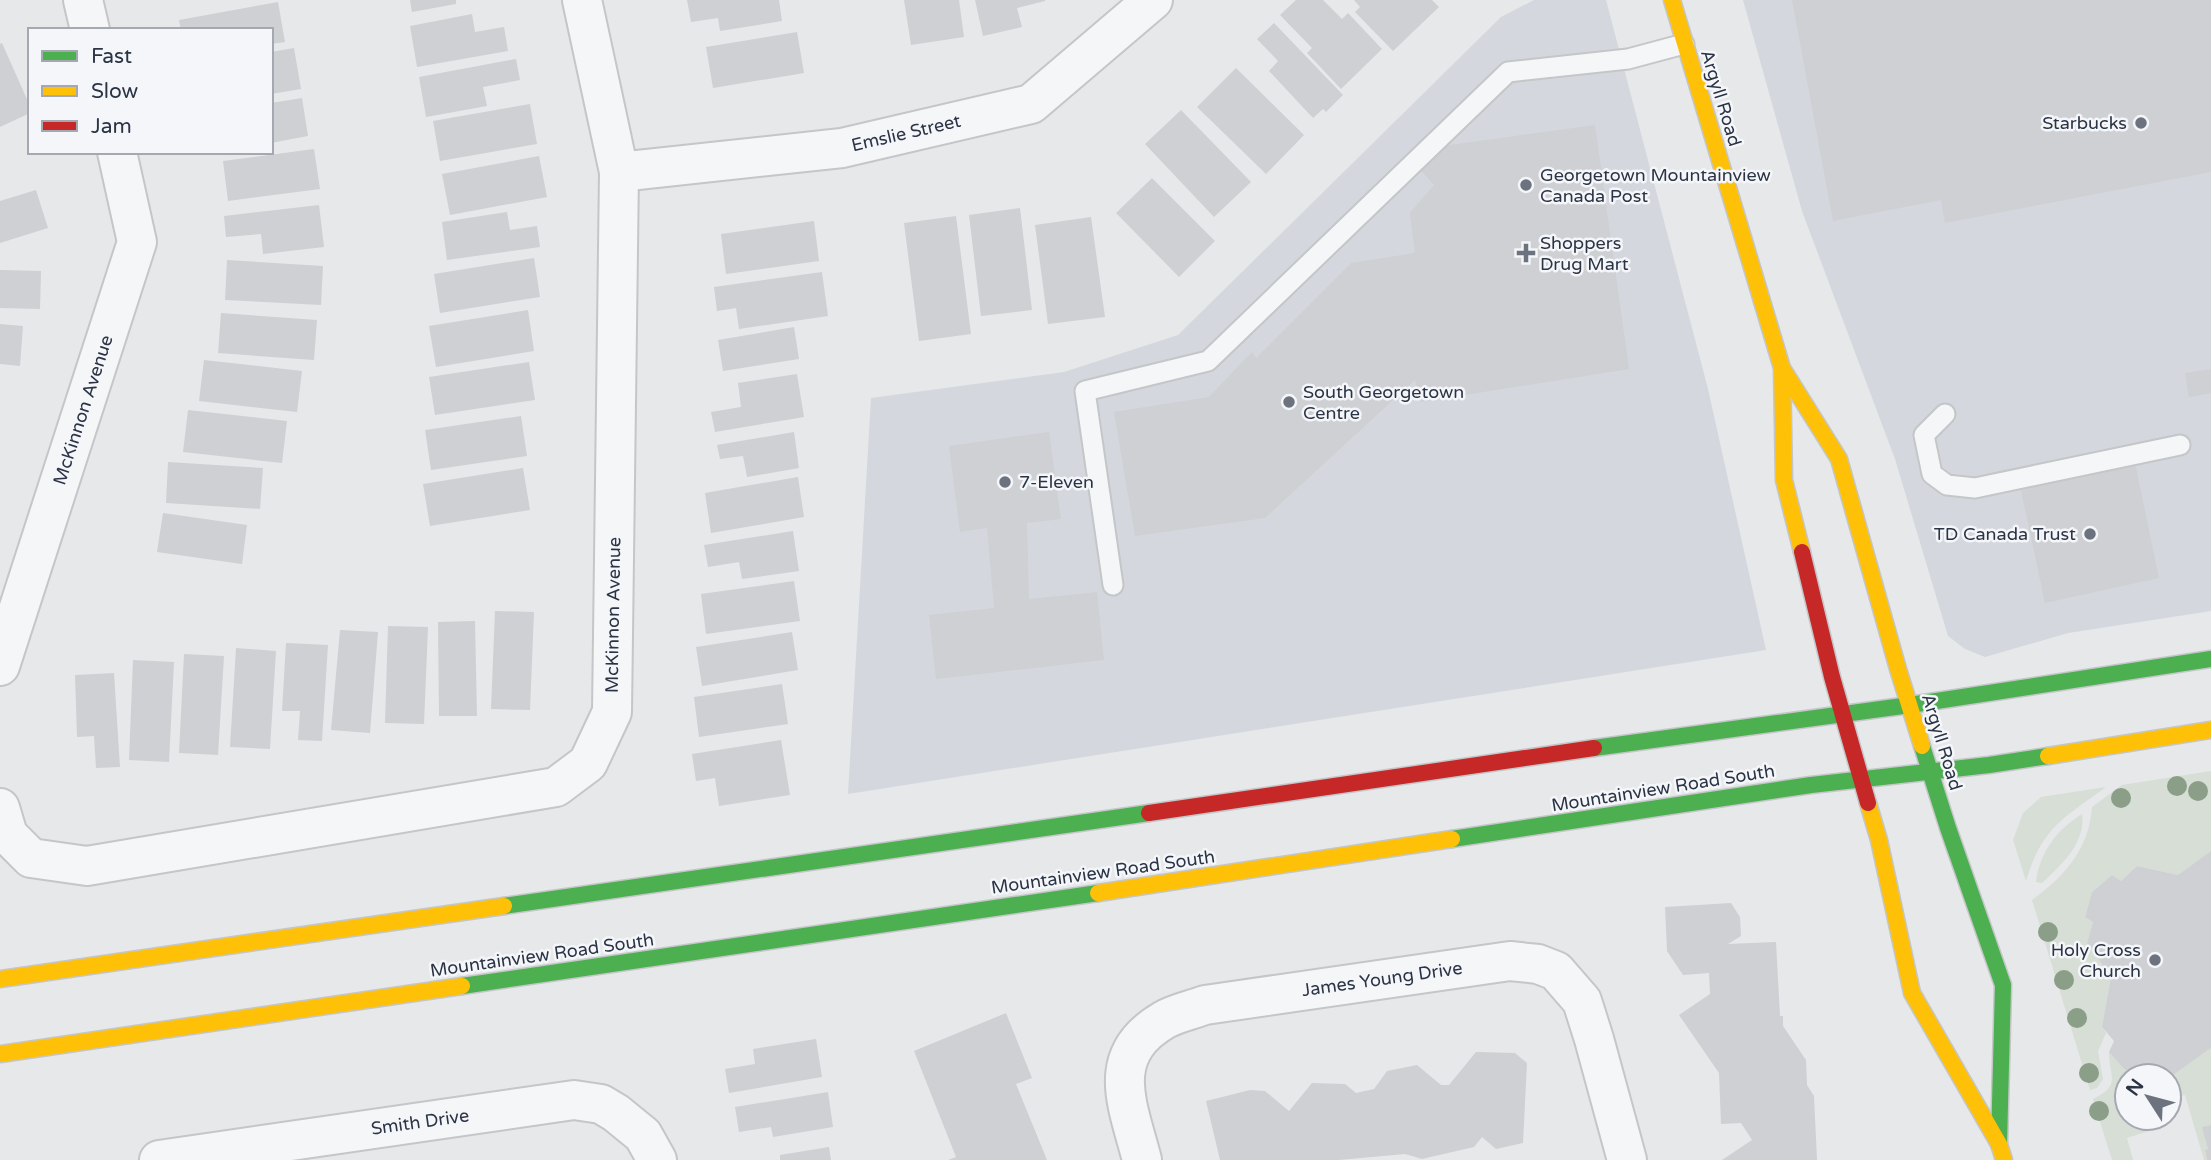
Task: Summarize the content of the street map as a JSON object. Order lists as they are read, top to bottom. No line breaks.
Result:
{"streets":{"main road":["Argyll Road","Mountainview Road South"],"street":["Emslie Street","McKinnon Avenue","James Young Drive","Smith Drive"]},"crossings":[["Argyll Road","Mountainview Road South"],["Emslie Street","McKinnon Avenue"]],"places":{"other":["Starbucks","Georgetown Mountainview Canada Post","South Georgetown Centre","7-Eleven","TD Canada Trust","Holy Cross Church"],"health":["Shoppers Drug Mart"]},"legend":["Fast","Slow","Jam"],"north":"top left"}
